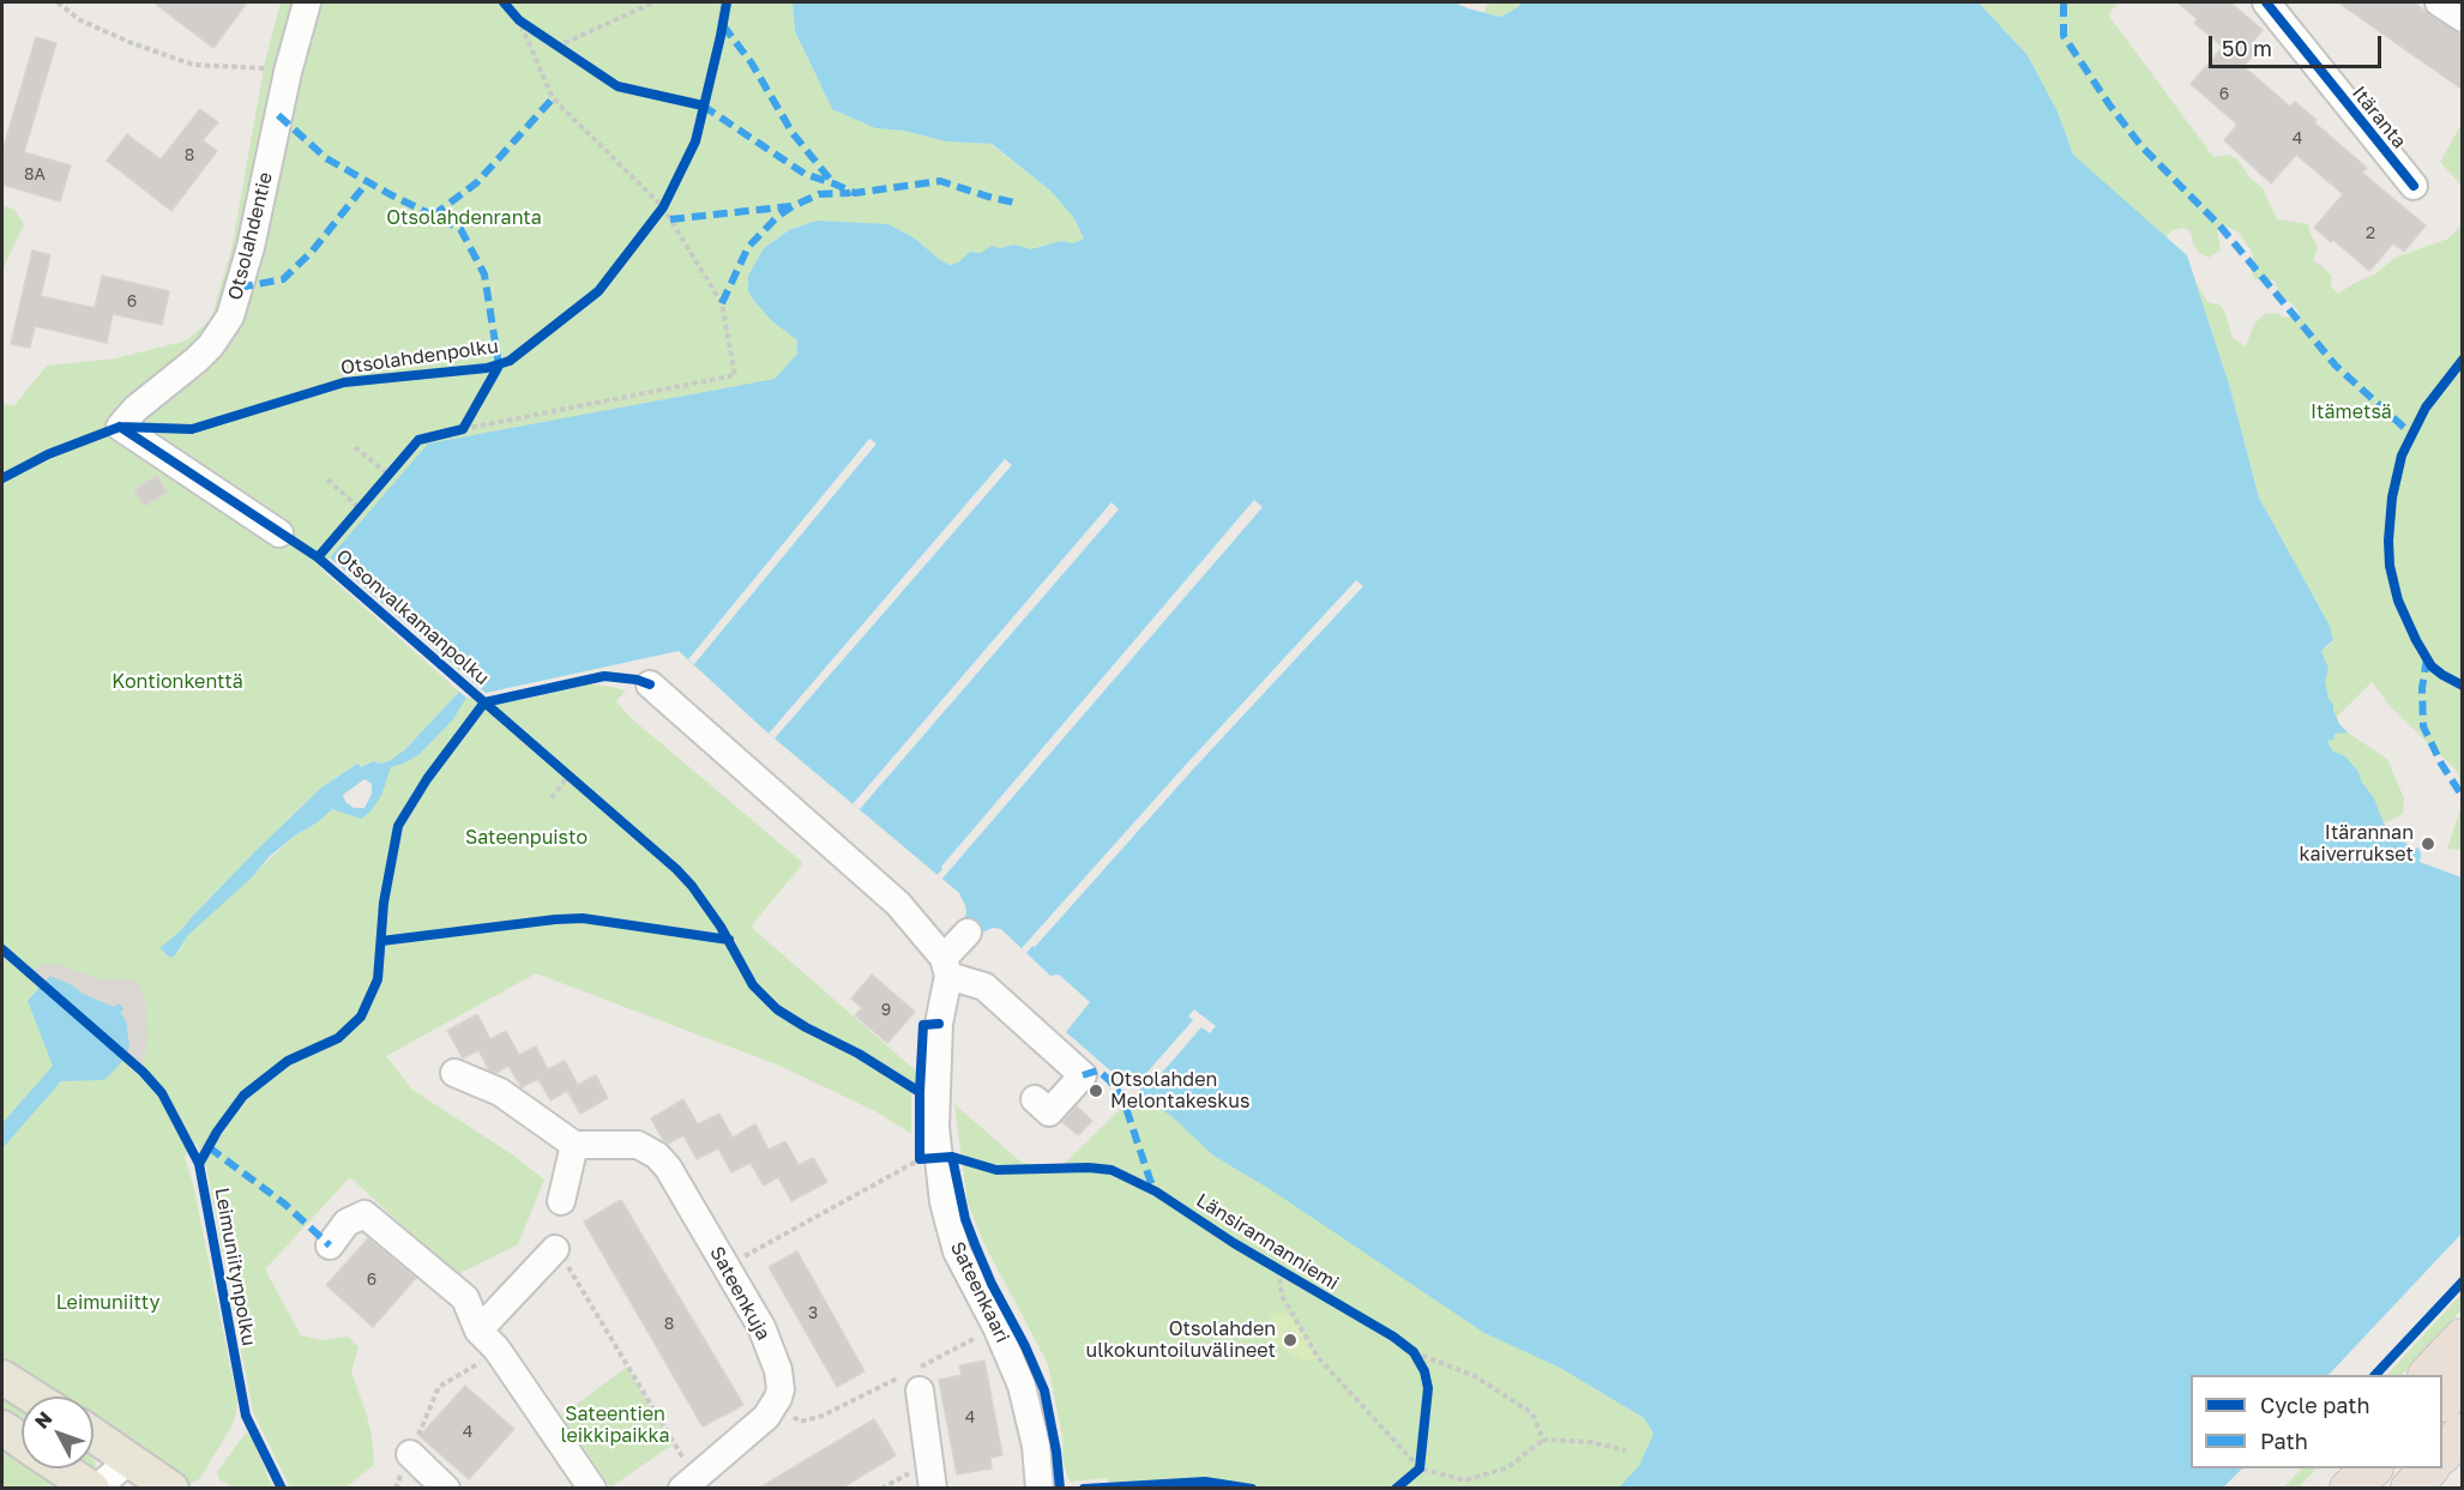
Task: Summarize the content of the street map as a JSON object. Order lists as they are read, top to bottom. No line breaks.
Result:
{"streets":{"street":["Itäranta","Otsolahdentie","Sateenkaari","Sateenkuja"],"cycle path":["Otsolahdenpolku","Otsonvalkamanpolku","Länsirannanniemi","Leimuniitynpolku"]},"crossings":[["Otsolahdentie","Otsonvalkamanpolku"]],"parks":["Otsolahdenranta","Itämetsä","Kontionkenttä","Sateenpuisto","Leimuniitty","Sateentien leikkipaikka"],"places":["Itärannan kaiverrukset","Otsolahden Melontakeskus","Otsolahden ulkokuntoiluvälineet"],"house_numbers":["6","4","8","8A","2","6","9","6","3","8","4","4"],"legend":["Cycle path","Path"],"scale_bar":"50 m","north":"top left"}
